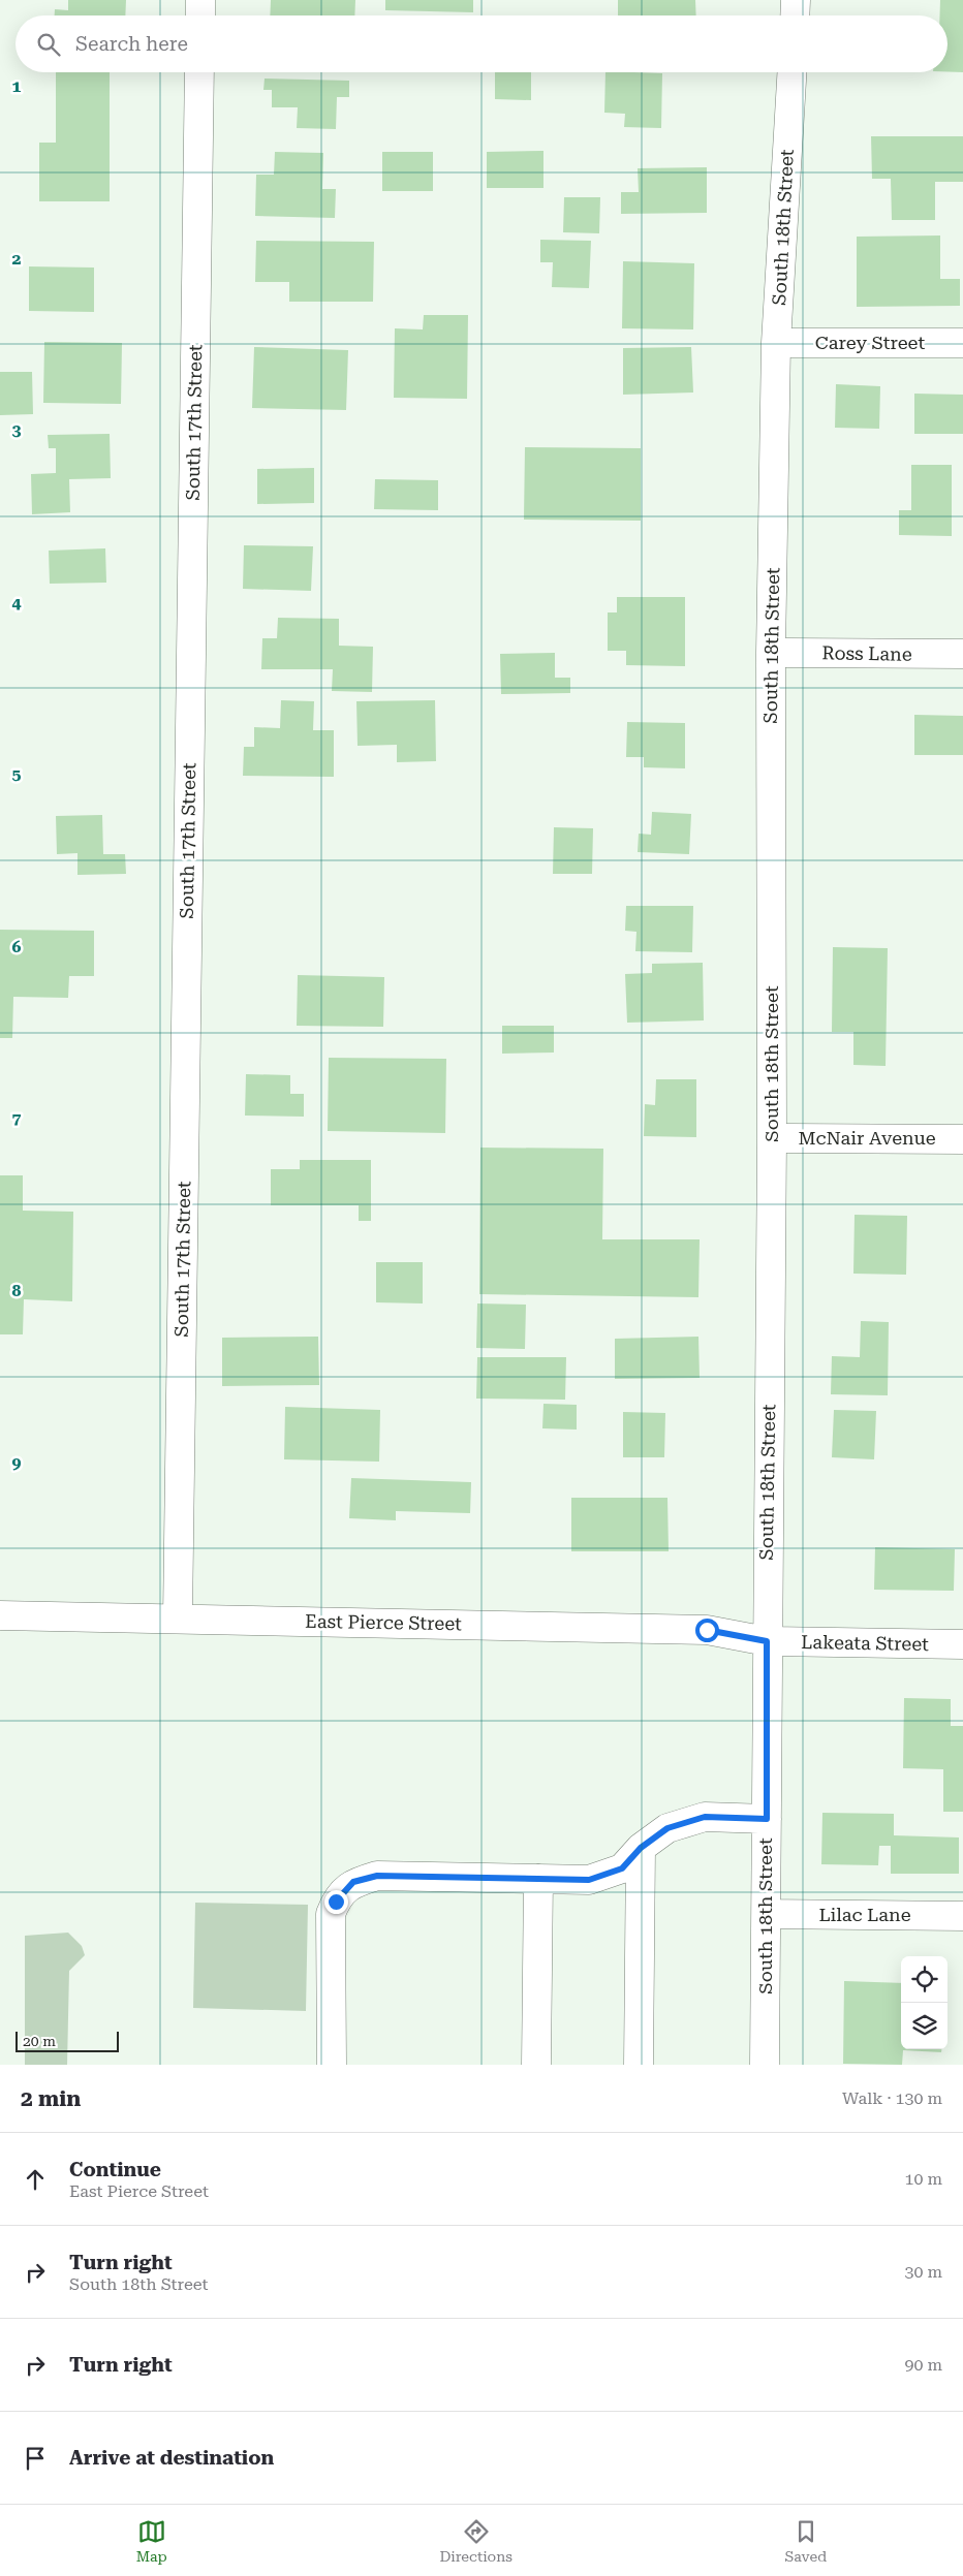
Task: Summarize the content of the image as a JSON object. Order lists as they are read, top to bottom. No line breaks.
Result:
{"streets":{"street":["South 18th Street","Carey Street","South 17th Street","Ross Lane","McNair Avenue","East Pierce Street","Lakeata Street","Lilac Lane"]},"crossings":[["South 18th Street","Carey Street"],["South 18th Street","Ross Lane"],["South 18th Street","McNair Avenue"],["South 18th Street","East Pierce Street"],["South 18th Street","Lakeata Street"],["South 18th Street","Lilac Lane"],["South 17th Street","East Pierce Street"],["East Pierce Street","Lakeata Street"]],"scale_bar":"20 m","page":{"search":"Search here","scale":"20 m","heading":["2 min","Walk · 130 m"],"list":[["Continue","East Pierce Street","10 m"],["Turn right","South 18th Street","30 m"],["Turn right","90 m"],"Arrive at destination"],"nav":["Map","Directions","Saved"]},"grid":{"rows":["1","2","3","4","5","6","7","8","9"]}}
